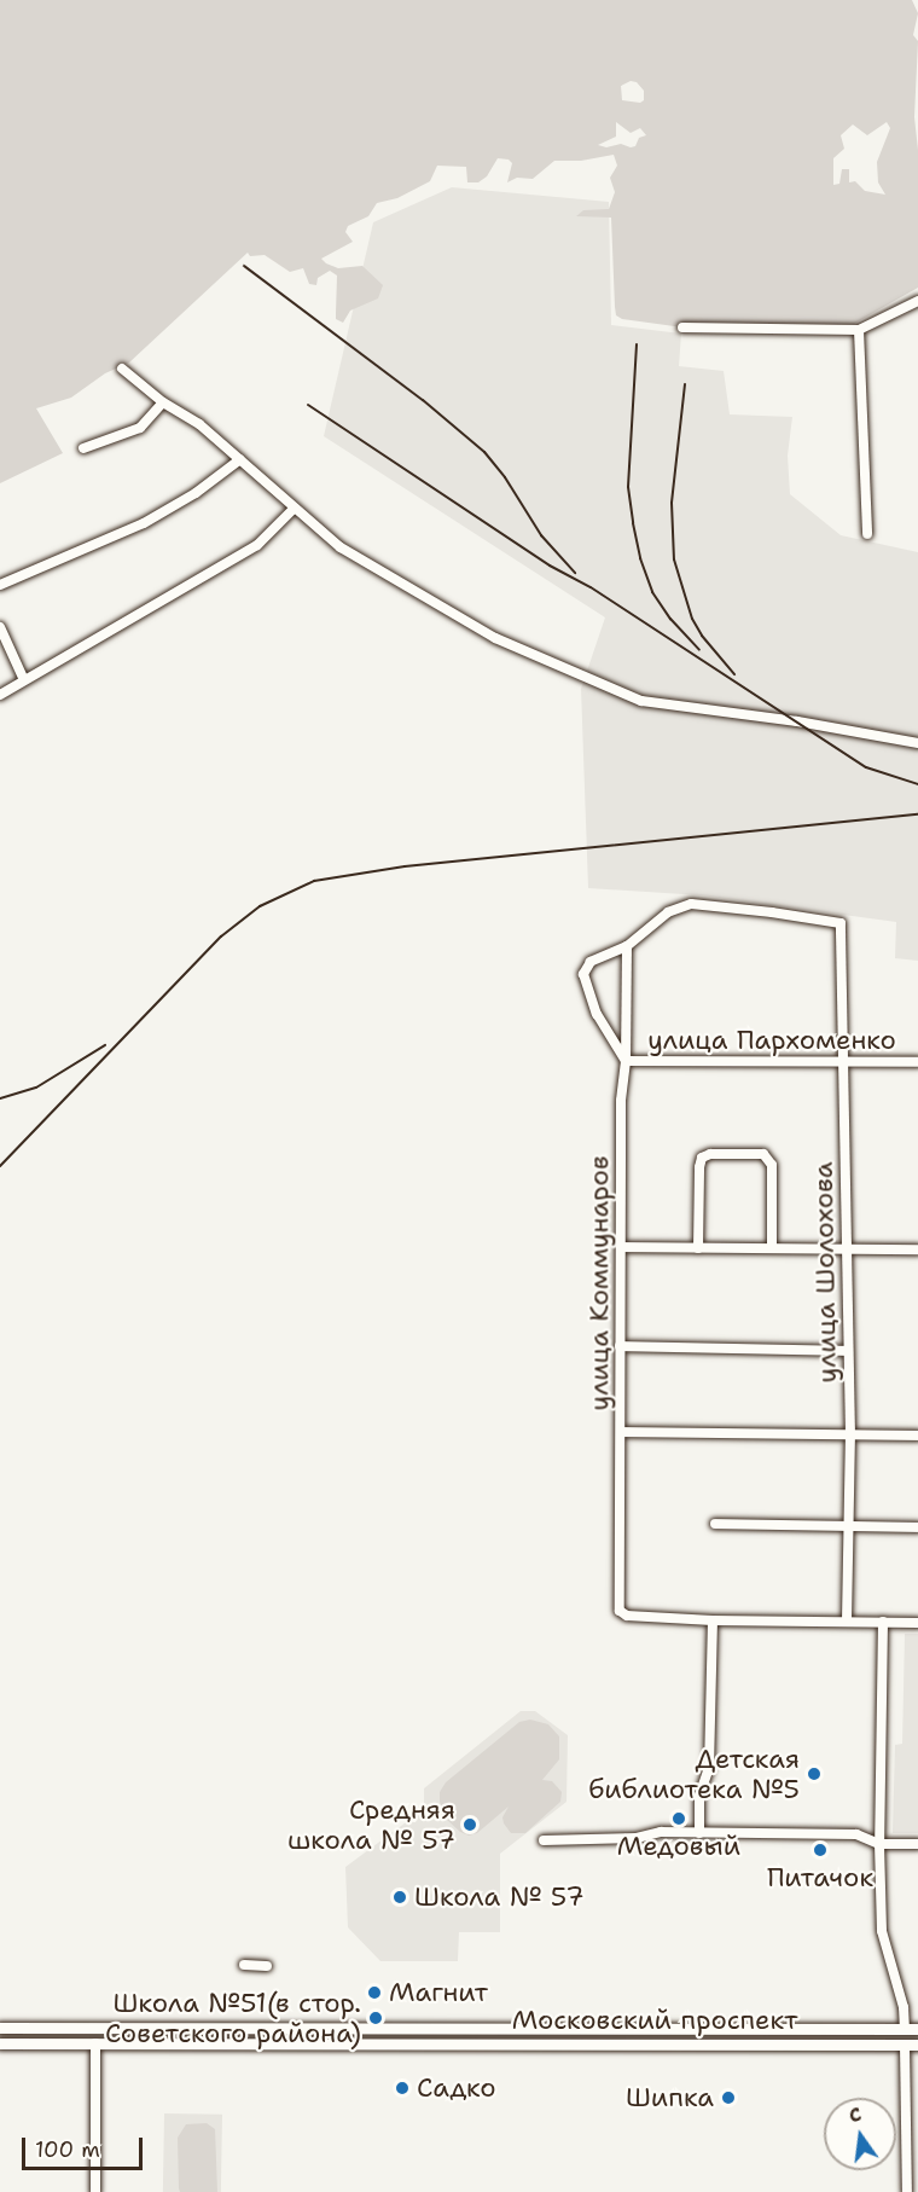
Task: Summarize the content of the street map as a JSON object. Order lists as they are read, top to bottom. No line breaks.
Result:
{"streets":{"main road":["Московский проспект"],"street":["улица Пархоменко","улица Шолохова","улица Коммунаров"]},"crossings":[["улица Пархоменко","улица Шолохова"],["улица Пархоменко","улица Коммунаров"],["улица Шолохова","улица Коммунаров"]],"places":["Детская библиотека №5","Медовый","Средняя школа № 57","Питачок","Школа № 57","Магнит","Школа №51(в стор. Советского района)","Садко","Шипка"],"scale_bar":"100 m","north":"top"}
